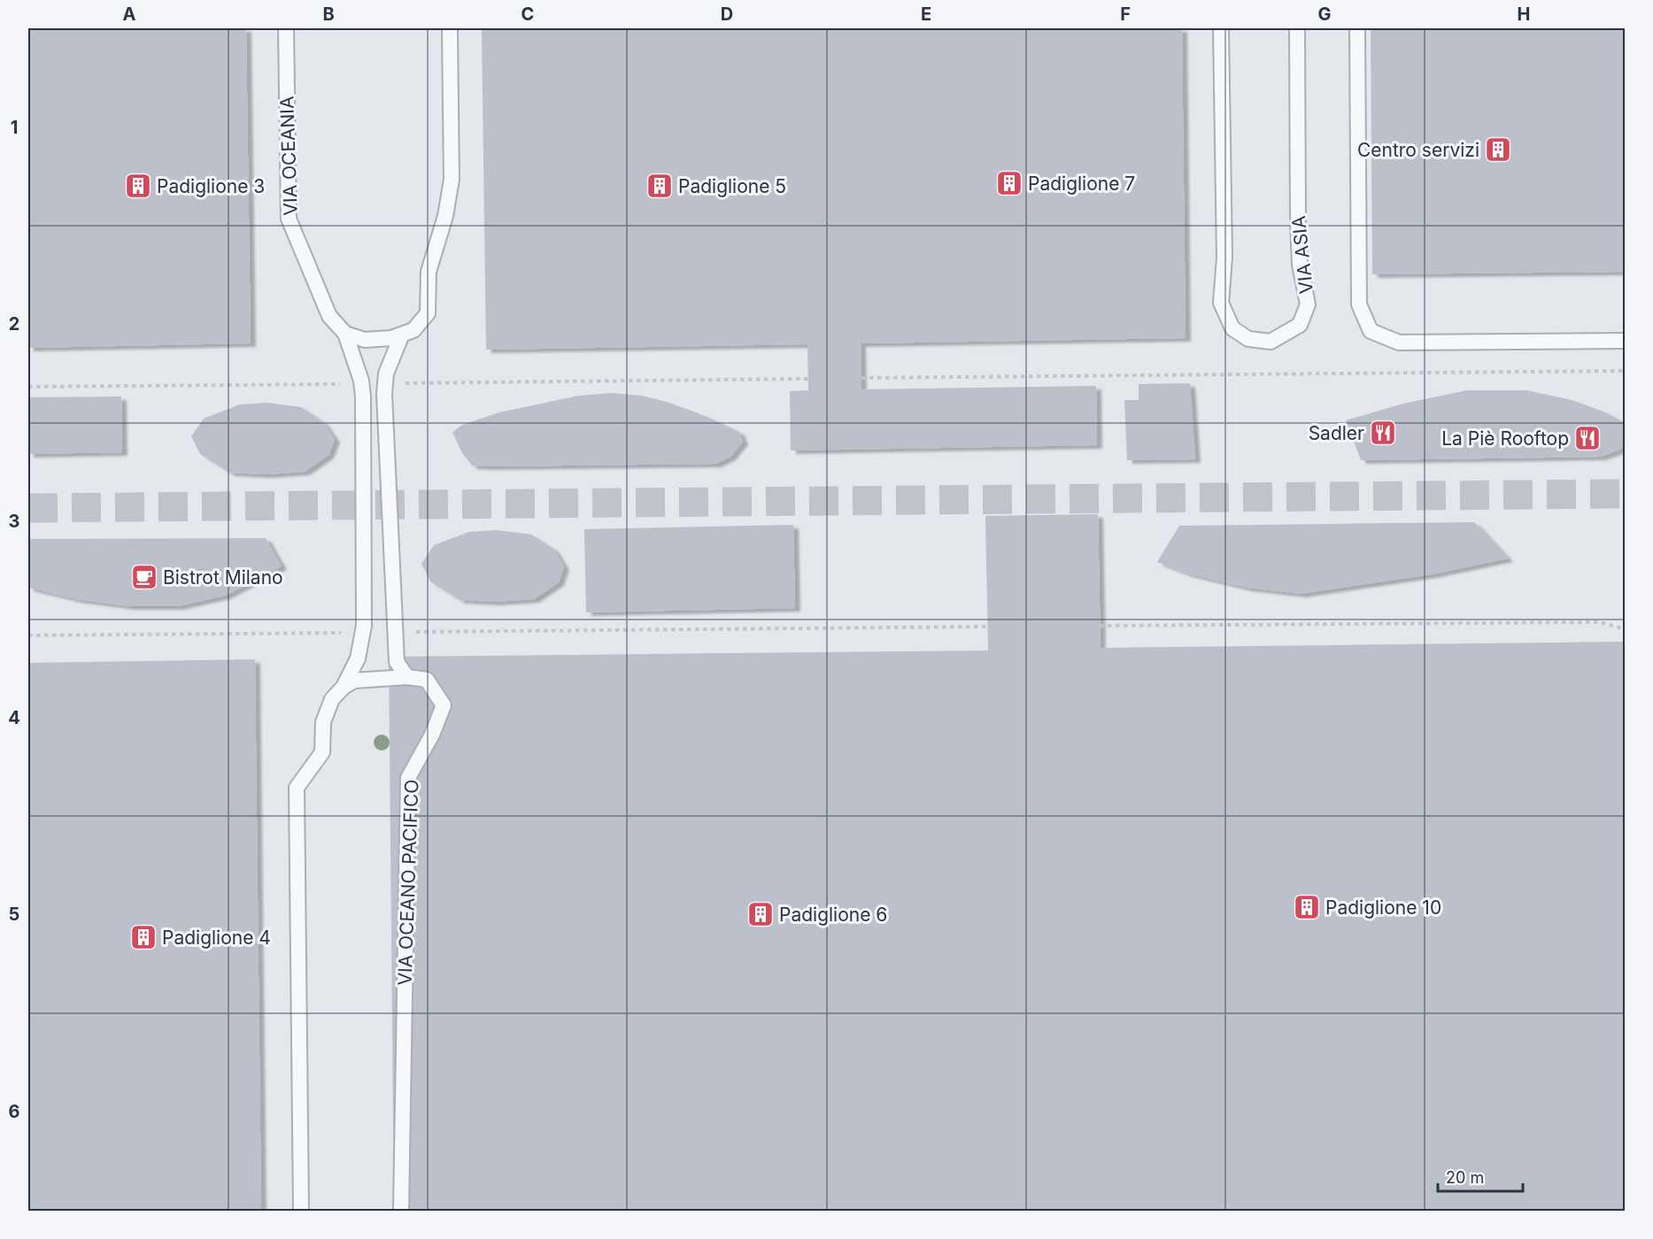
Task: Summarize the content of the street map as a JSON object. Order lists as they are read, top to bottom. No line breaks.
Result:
{"streets":{"lane":["VIA OCEANIA","VIA ASIA","VIA OCEANO PACIFICO"]},"places":{"building":["Centro servizi","Padiglione 7","Padiglione 3","Padiglione 5","Padiglione 10","Padiglione 6","Padiglione 4"],"restaurant":["Sadler","La Piè Rooftop"],"cafe":["Bistrot Milano"]},"scale_bar":"20 m","grid":{"columns":["A","B","C","D","E","F","G","H"],"rows":["1","2","3","4","5","6"]}}
